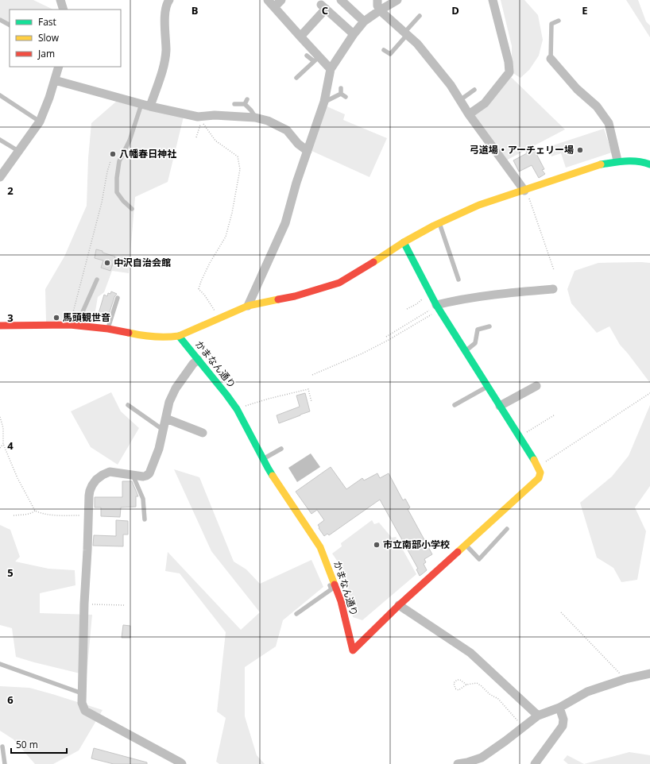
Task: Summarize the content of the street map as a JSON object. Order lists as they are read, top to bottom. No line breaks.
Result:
{"streets":{"street":["かまなん通り"]},"places":["弓道場・アーチェリー場","八幡春日神社","中沢自治会館","馬頭観世音","市立南部小学校"],"legend":["Fast","Slow","Jam"],"scale_bar":"50 m","grid":{"columns":["B","C","D","E"],"rows":["2","3","4","5","6"]}}
